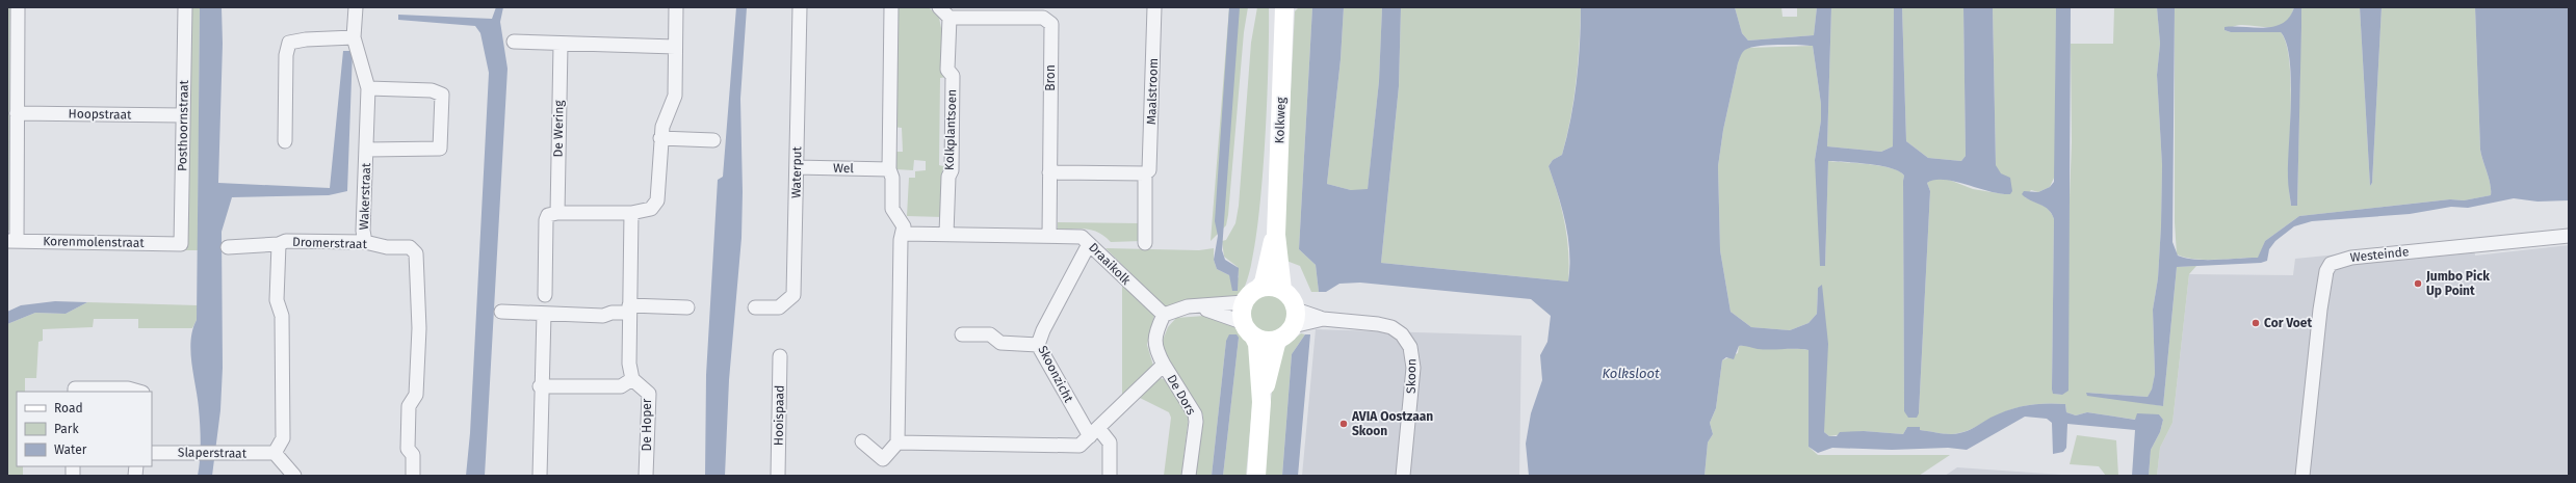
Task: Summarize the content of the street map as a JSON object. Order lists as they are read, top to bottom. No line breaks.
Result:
{"streets":{"street":["Bron","Maalstroom","Hoopstraat","Kolkweg","Posthoornstraat","De Wering","Kolkplantsoen","Wel","Waterput","Wakerstraat","Korenmolenstraat","Dromerstraat","Westeinde","Draaikolk","Skoonzicht","Skoon","De Dors","Hooispaad","De Hoper","Slaperstraat"]},"crossings":[["Bron","Kolkplantsoen"],["Bron","Draaikolk"],["Hoopstraat","Posthoornstraat"],["Kolkweg","Skoon"],["Posthoornstraat","Korenmolenstraat"],["Kolkplantsoen","Draaikolk"],["Wel","Waterput"],["Wakerstraat","Dromerstraat"],["Dromerstraat","Slaperstraat"],["Draaikolk","Skoonzicht"]],"water":["Kolksloot"],"places":["Jumbo Pick Up Point","Cor Voet","AVIA Oostzaan Skoon"],"legend":["Road","Park","Water"]}
